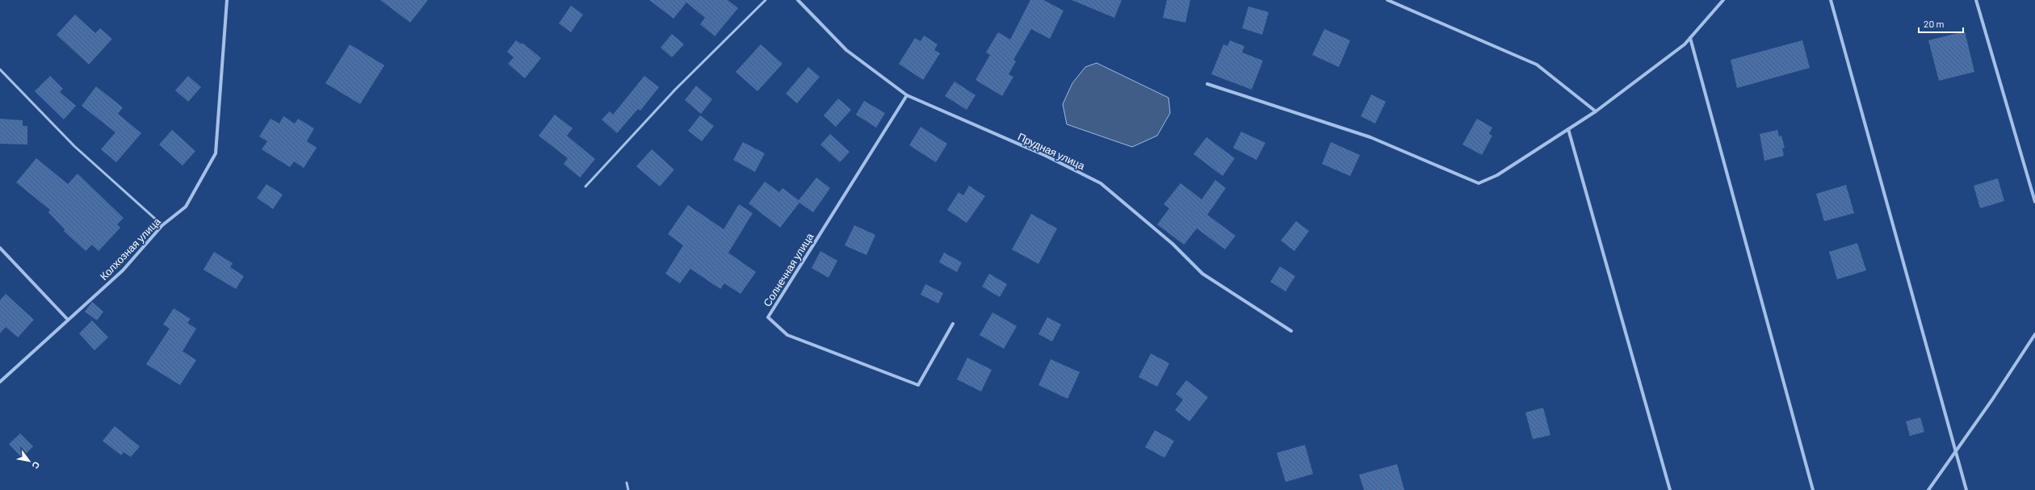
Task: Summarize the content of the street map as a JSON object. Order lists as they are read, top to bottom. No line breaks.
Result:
{"streets":{"street":["Прудная улица","Колхозная улица","Солнечная улица"]},"crossings":[["Прудная улица","Солнечная улица"]],"scale_bar":"20 m","north":"bottom right"}
